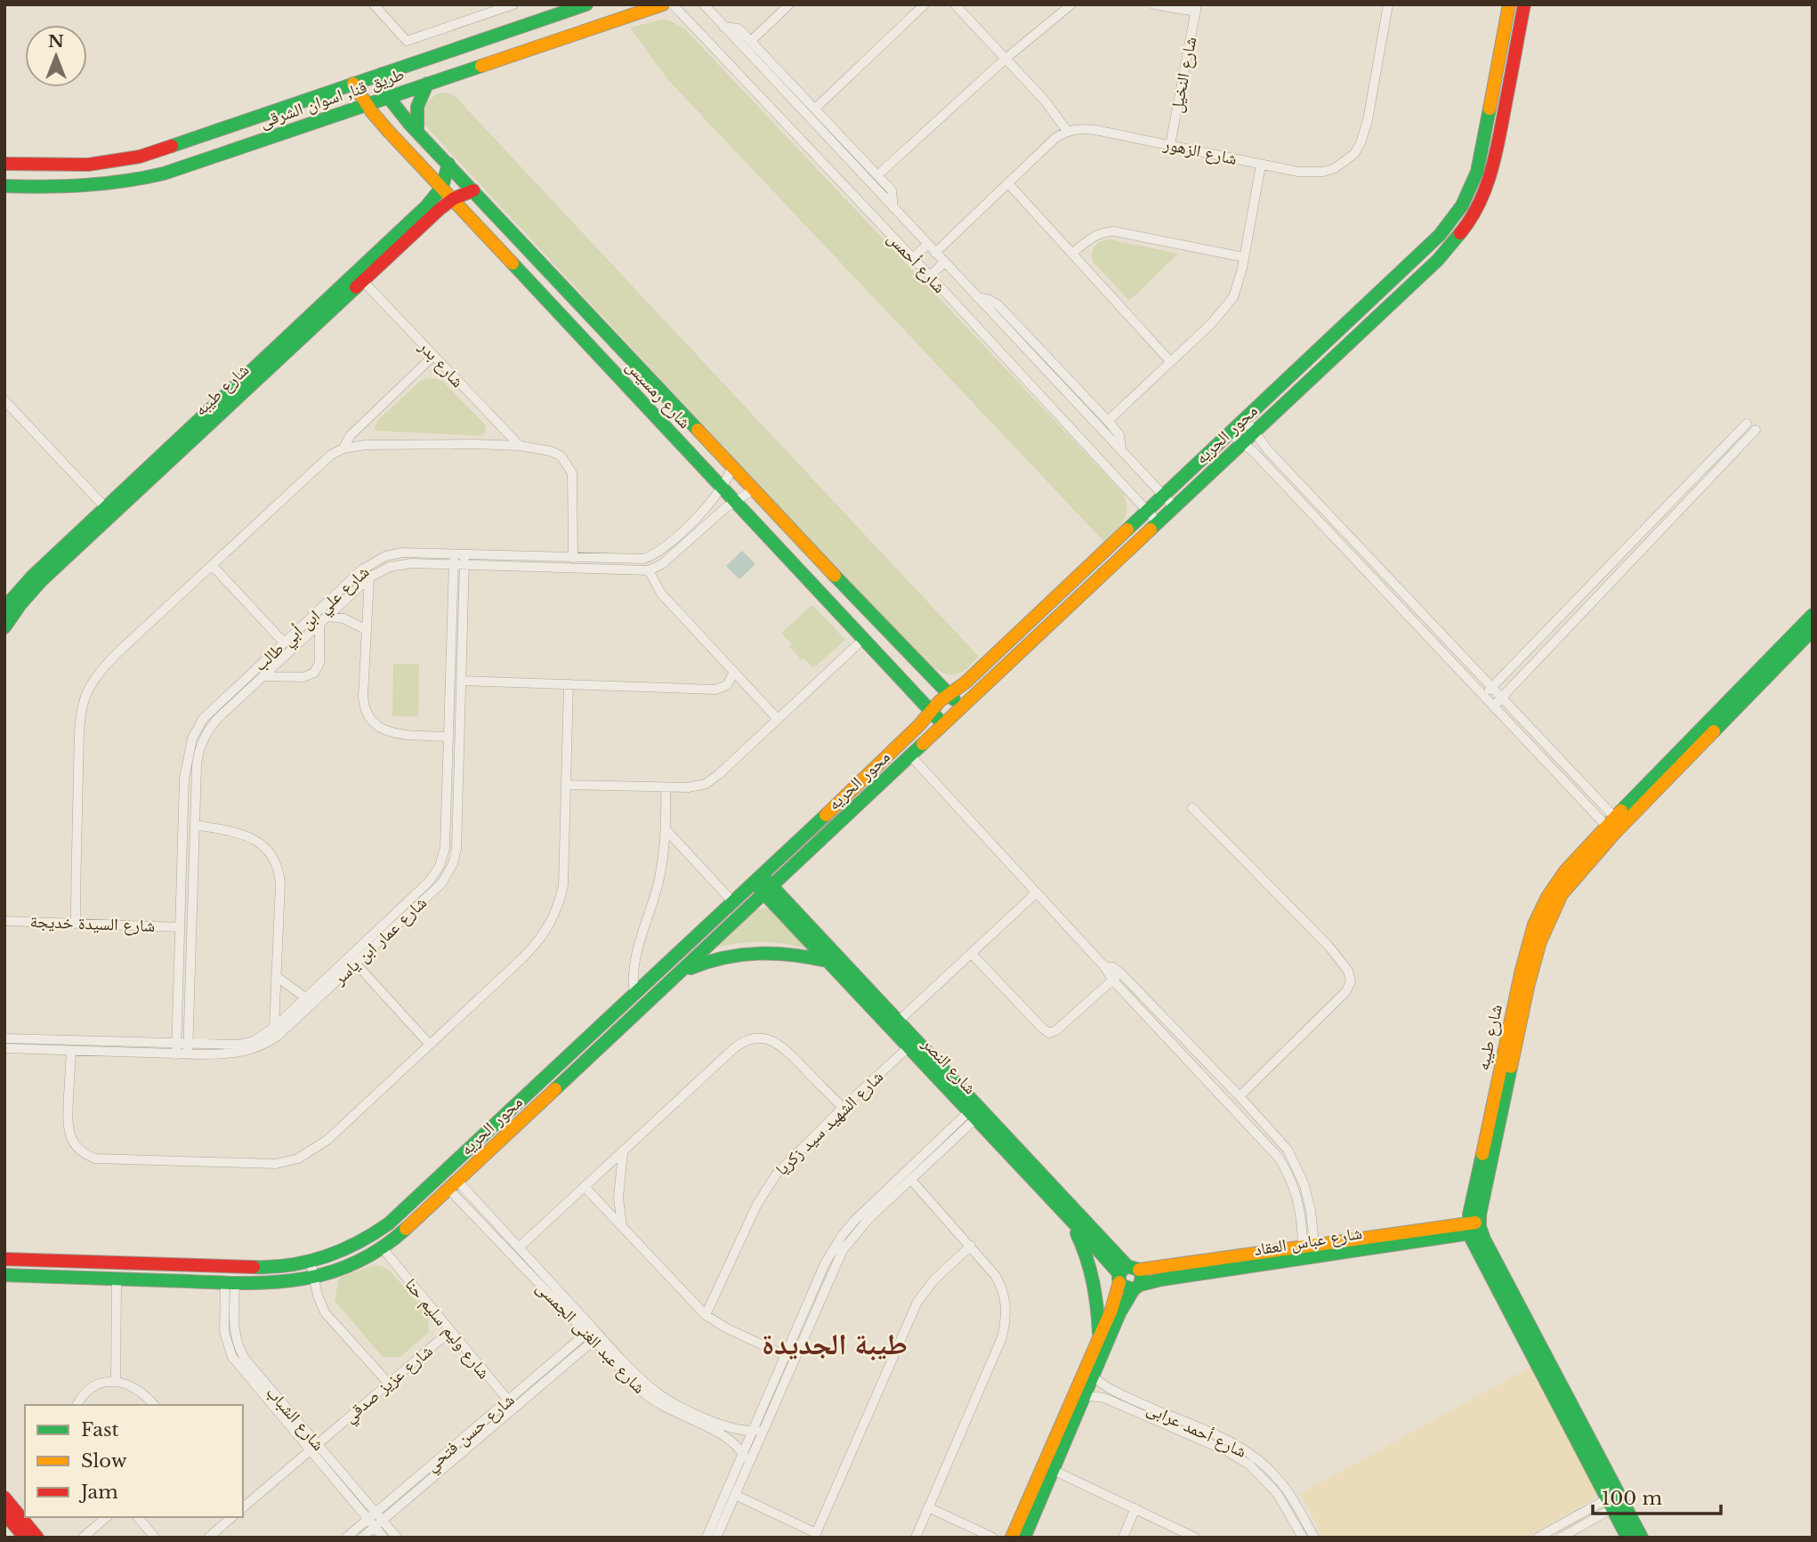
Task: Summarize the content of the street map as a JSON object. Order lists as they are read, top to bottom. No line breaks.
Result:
{"streets":{"main road":["طريق قنا, اسوان الشرقى","شارع طيبه","شارع رمسيس","محور الحريه","شارع النصر","شارع عباس العقاد"],"street":["شارع النخيل","شارع الزهور","شارع أحمس","شارع بدر","شارع علي ابن أبي طالب","شارع السيدة خديجة","شارع عمار ابن ياسر","شارع الشهيد سيد زكريا","شارع وليم سليم حنا","شارع عبد الغنى الجمسى","شارع عزيز صدقي","شارع الشباب","شارع أحمد عرابى","شارع حسن فتحي"]},"crossings":[["شارع النخيل","شارع الزهور"],["طريق قنا, اسوان الشرقى","شارع رمسيس"],["شارع أحمس","محور الحريه"],["شارع بدر","شارع طيبه"],["شارع طيبه","شارع رمسيس"],["شارع طيبه","شارع عباس العقاد"],["شارع رمسيس","محور الحريه"],["شارع رمسيس","شارع علي ابن أبي طالب"],["محور الحريه","شارع النصر"],["محور الحريه","شارع وليم سليم حنا"],["محور الحريه","شارع عبد الغنى الجمسى"],["محور الحريه","شارع الشباب"],["شارع علي ابن أبي طالب","شارع السيدة خديجة"],["شارع علي ابن أبي طالب","شارع عمار ابن ياسر"],["شارع النصر","شارع الشهيد سيد زكريا"],["شارع النصر","شارع عباس العقاد"],["شارع وليم سليم حنا","شارع عزيز صدقي"],["شارع وليم سليم حنا","شارع حسن فتحي"],["شارع عبد الغنى الجمسى","شارع حسن فتحي"],["شارع عزيز صدقي","شارع الشباب"],["شارع الشباب","شارع حسن فتحي"]],"districts":["طيبة الجديدة"],"legend":["Fast","Slow","Jam"],"scale_bar":"100 m","north":"top"}
